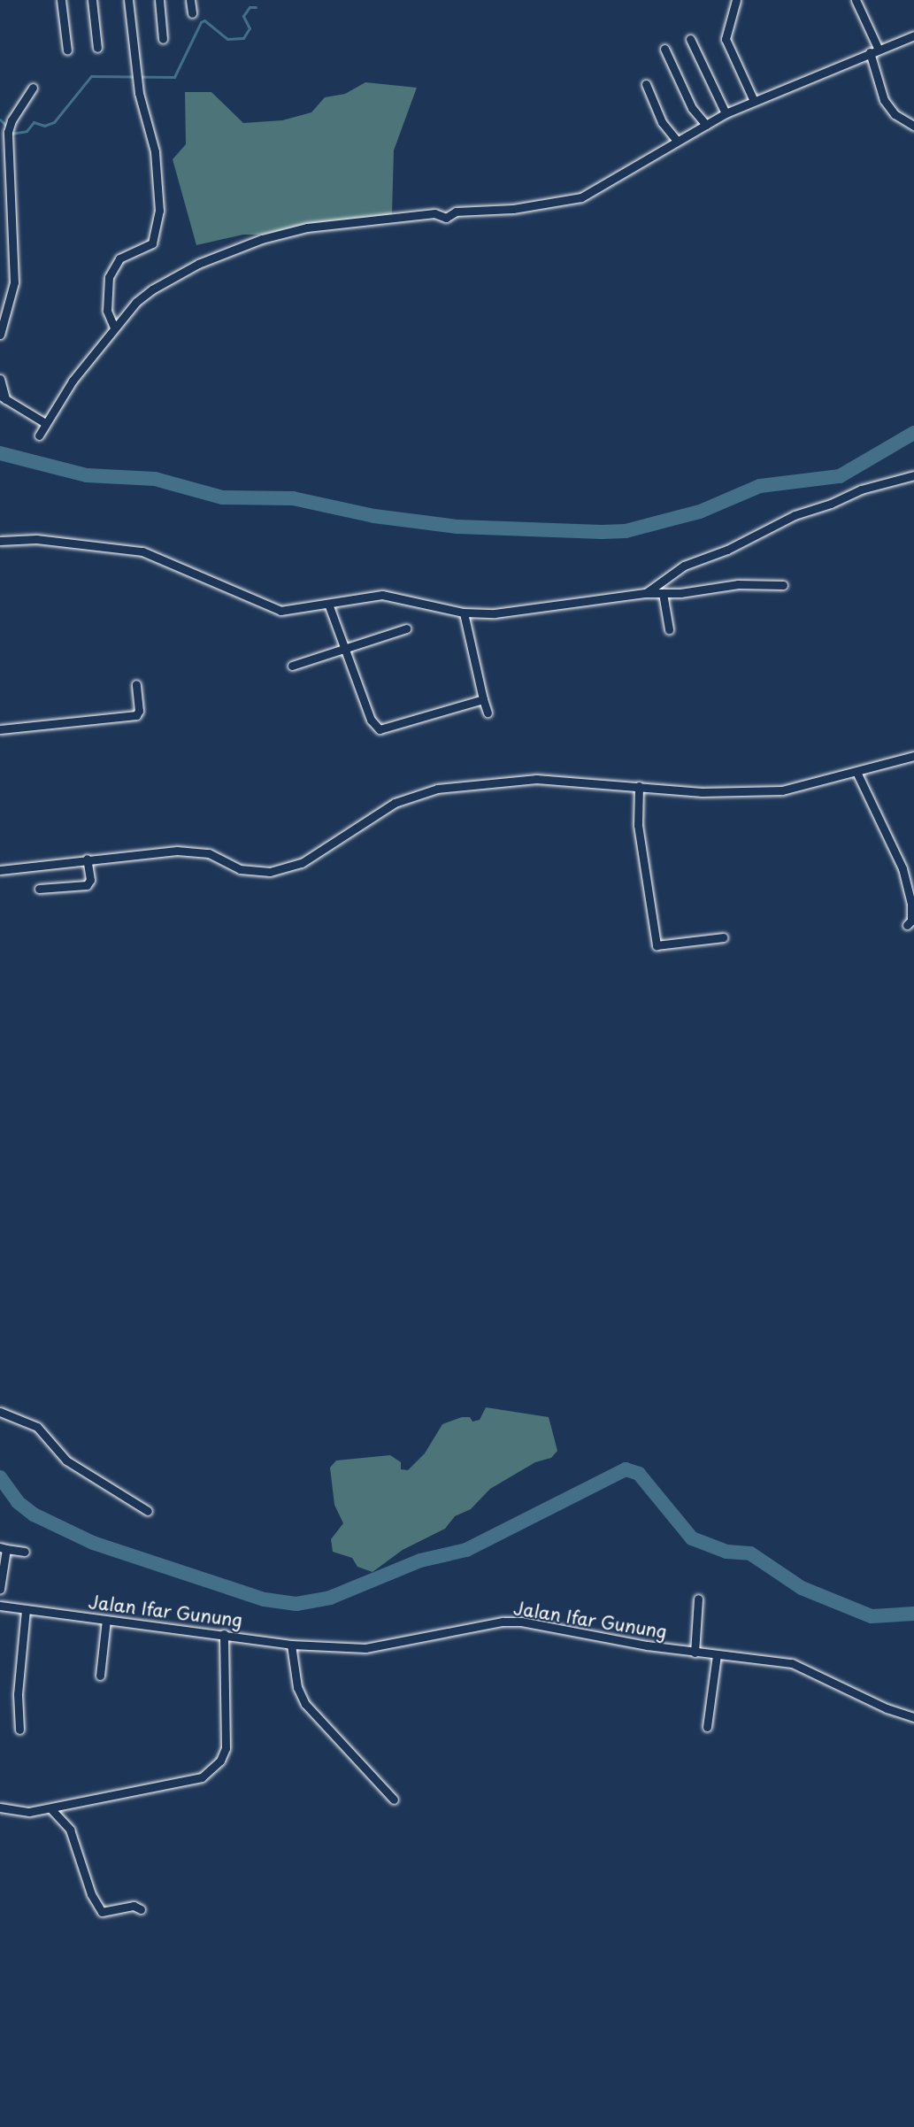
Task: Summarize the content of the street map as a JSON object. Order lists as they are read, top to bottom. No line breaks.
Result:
{"streets":{"street":["Jalan Ifar Gunung"]}}
